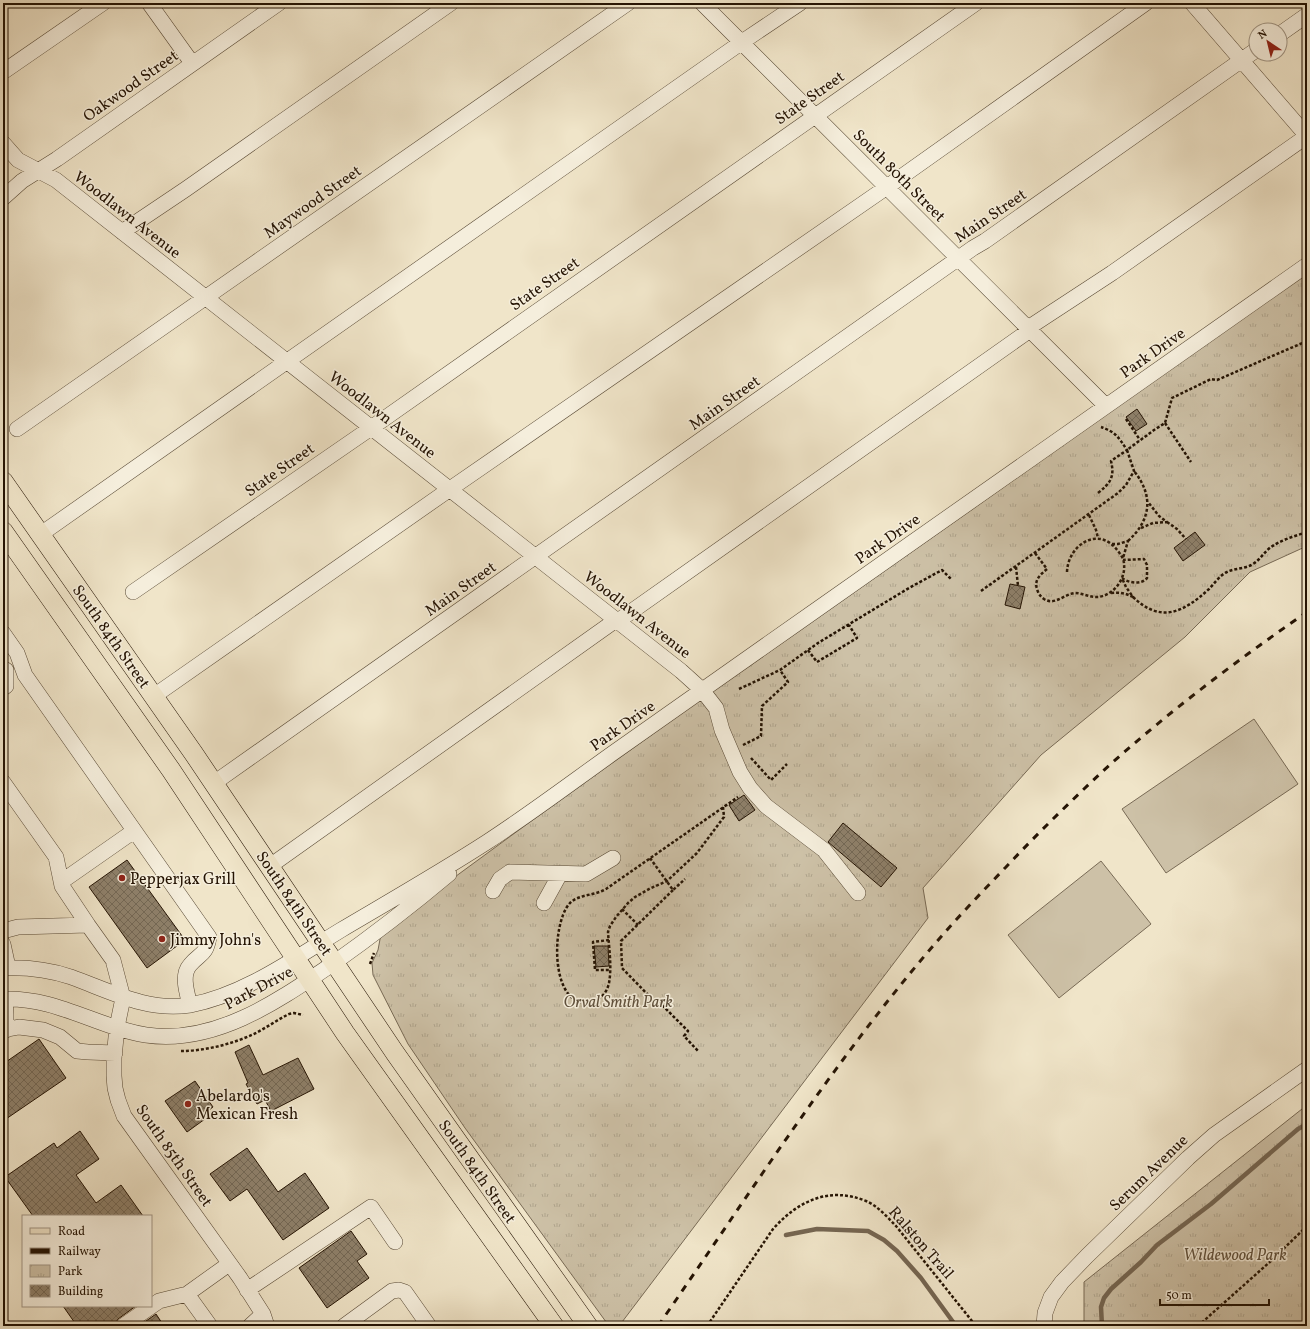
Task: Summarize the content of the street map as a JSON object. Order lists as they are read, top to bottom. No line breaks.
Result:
{"streets":{"main road":["South 84th Street"],"street":["Oakwood Street","State Street","South 80th Street","Maywood Street","Woodlawn Avenue","Main Street","Park Drive","South 85th Street","Serum Avenue"],"path":["Ralston Trail"]},"crossings":[["Oakwood Street","Woodlawn Avenue"],["State Street","South 80th Street"],["State Street","Woodlawn Avenue"],["South 80th Street","Main Street"],["South 80th Street","Park Drive"],["Maywood Street","Woodlawn Avenue"],["Woodlawn Avenue","Main Street"],["Woodlawn Avenue","Park Drive"],["Main Street","South 84th Street"],["Park Drive","South 84th Street"],["Park Drive","South 85th Street"]],"parks":["Orval Smith Park","Wildewood Park"],"places":["Pepperjax Grill","Jimmy John's","Abelardo's Mexican Fresh"],"legend":["Road","Railway","Park","Building"],"scale_bar":"50 m","north":"top left"}
